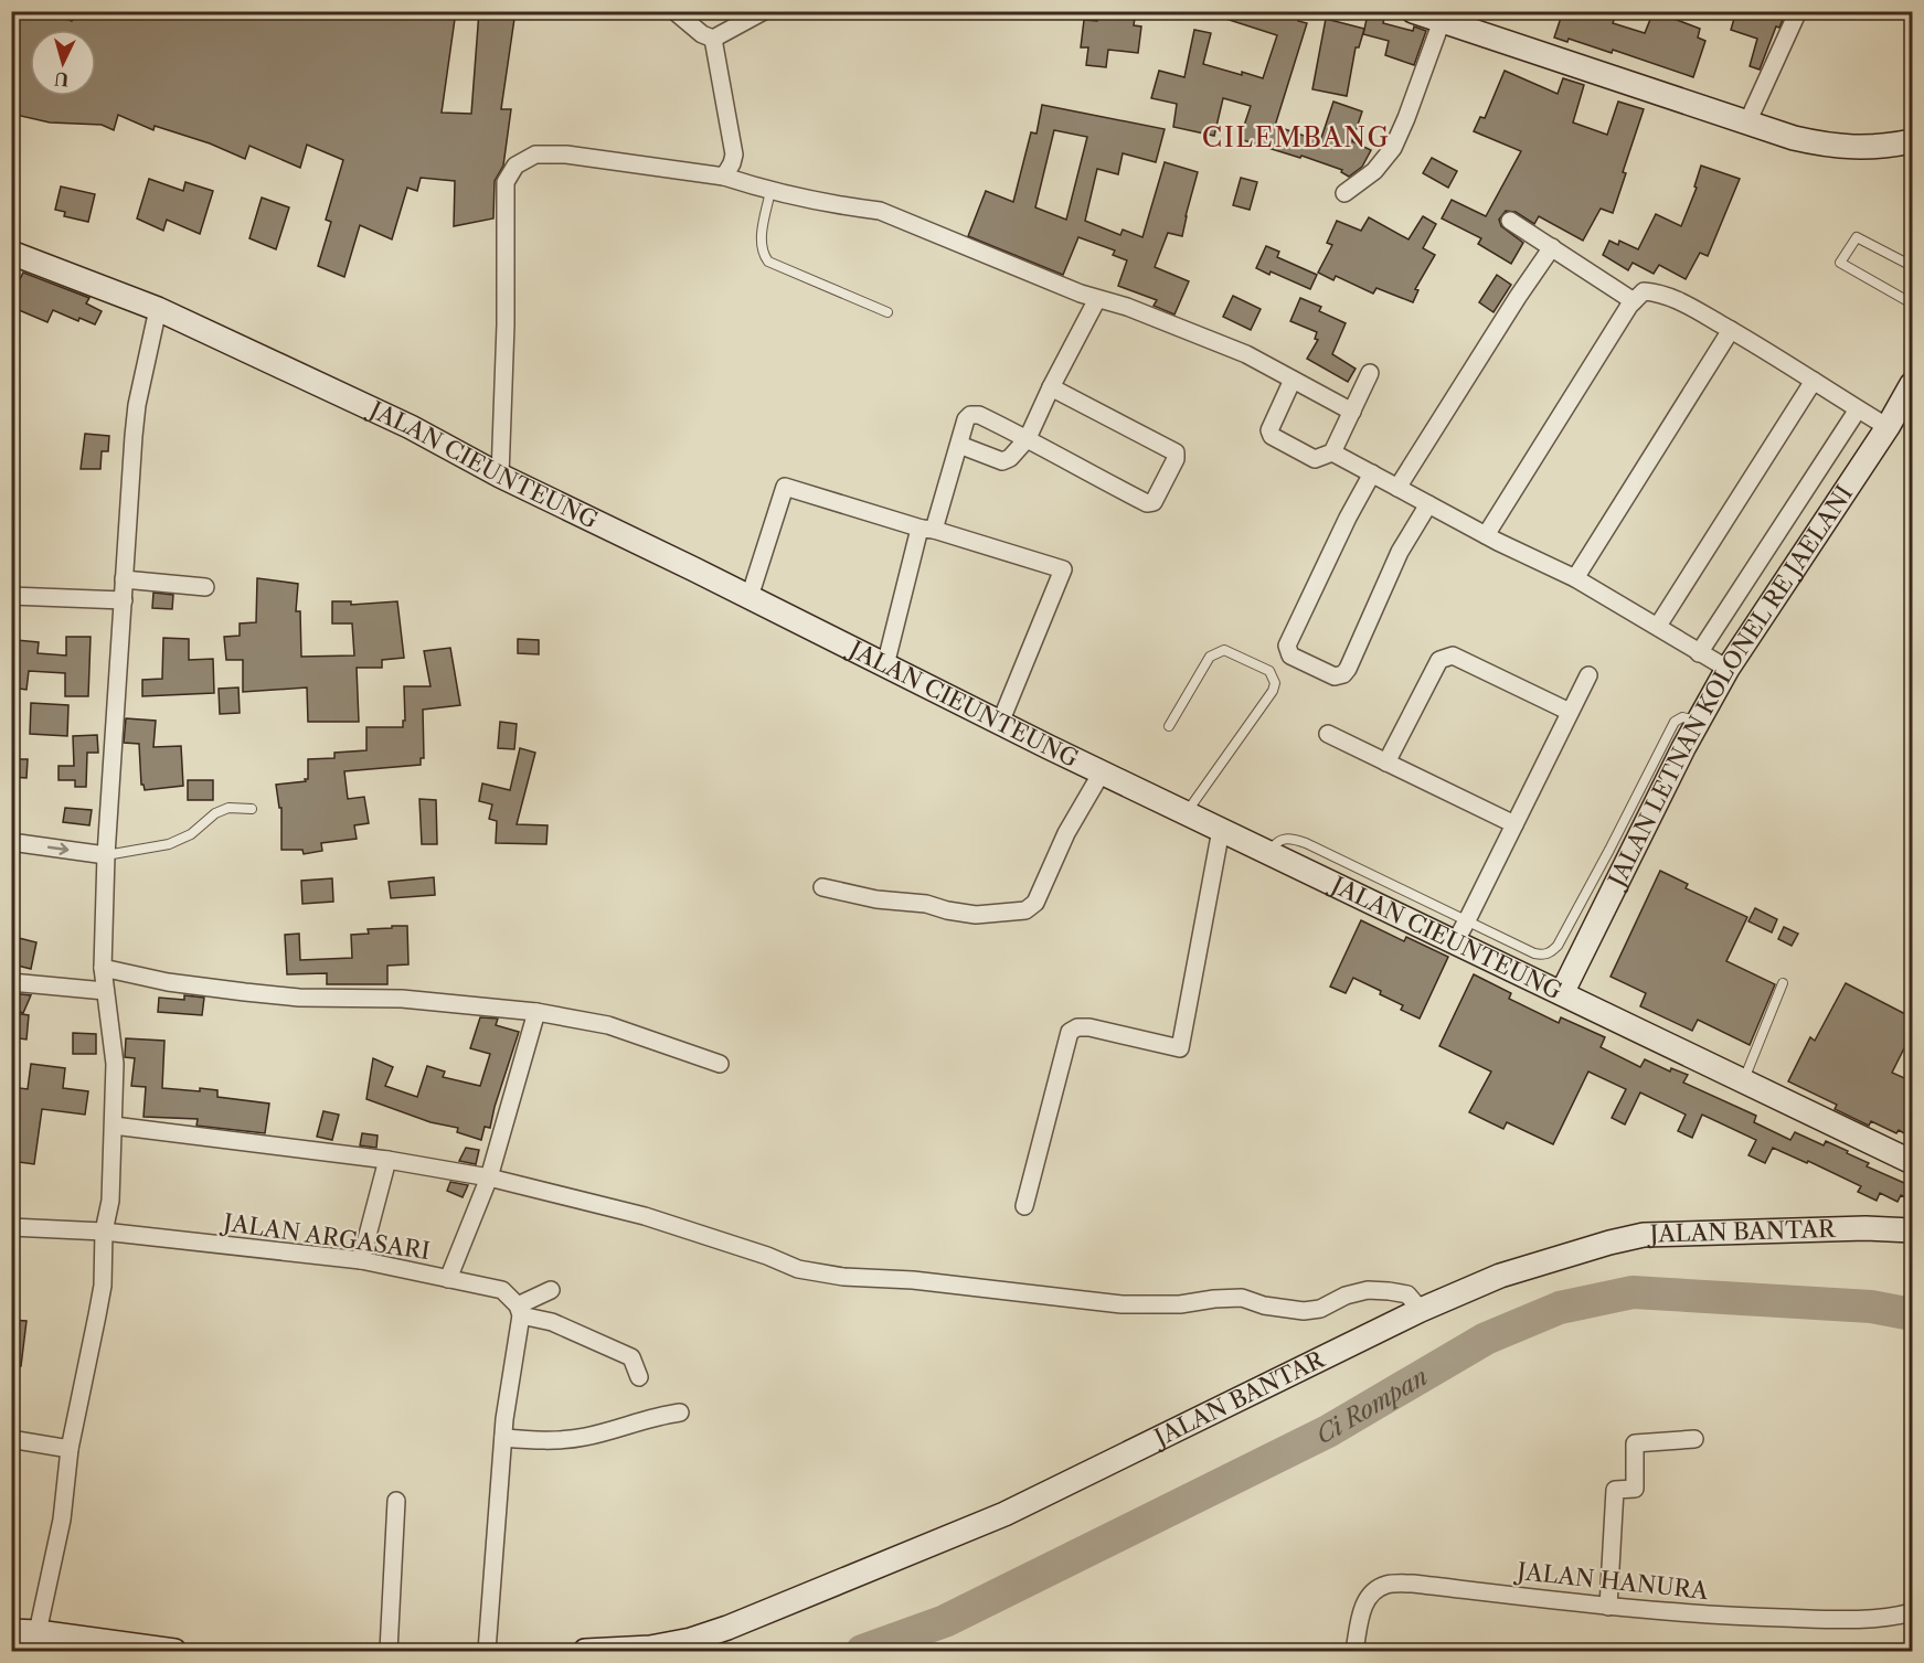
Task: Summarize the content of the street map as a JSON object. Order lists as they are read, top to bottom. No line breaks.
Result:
{"streets":{"street":["JALAN CIEUNTEUNG","JALAN LETNAN KOLONEL RE JAELANI","JALAN BANTAR","JALAN ARGASARI","JALAN HANURA"]},"crossings":[["JALAN CIEUNTEUNG","JALAN LETNAN KOLONEL RE JAELANI"]],"districts":["CILEMBANG"],"water":["Ci Rompan"],"north":"bottom"}
